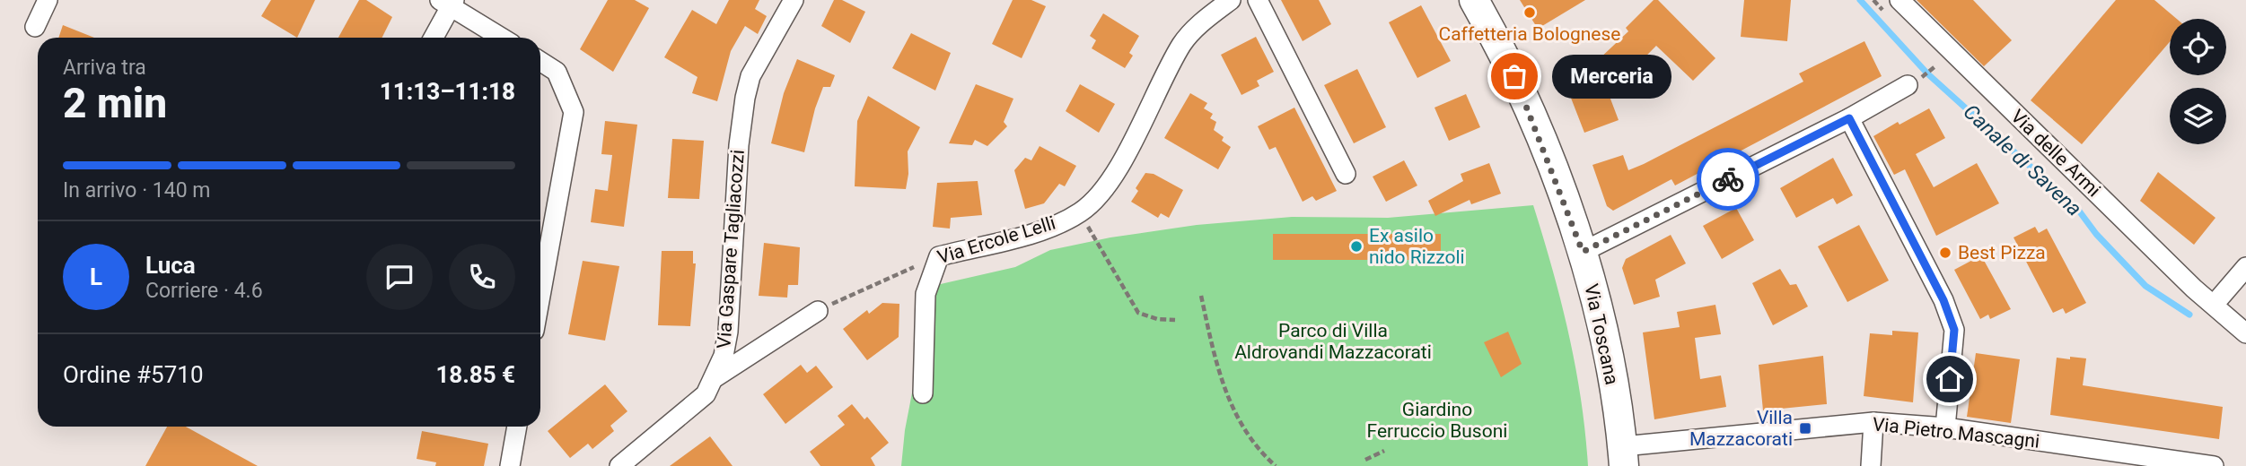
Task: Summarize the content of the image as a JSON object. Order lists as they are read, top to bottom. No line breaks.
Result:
{"streets":{"main road":["Via Toscana"],"street":["Via delle Armi","Via Ercole Lelli","Via Gaspare Tagliacozzi","Via Pietro Mascagni"]},"crossings":[["Via Toscana","Via Pietro Mascagni"]],"water":["Canale di Savena"],"parks":["Parco di Villa Aldrovandi Mazzacorati","Giardino Ferruccio Busoni"],"places":{"other":["Caffetteria Bolognese","Merceria","Ex asilo nido Rizzoli","Best Pizza"],"transit":["Villa Mazzacorati"]},"page":{"heading":["2 min","Arriva tra","11:13–11:18"],"panel":["Luca","Corriere · 4.6","Ordine #5710","18.85 €"],"bubble":"Merceria","bar":"In arrivo · 140 m","round":"L"}}
